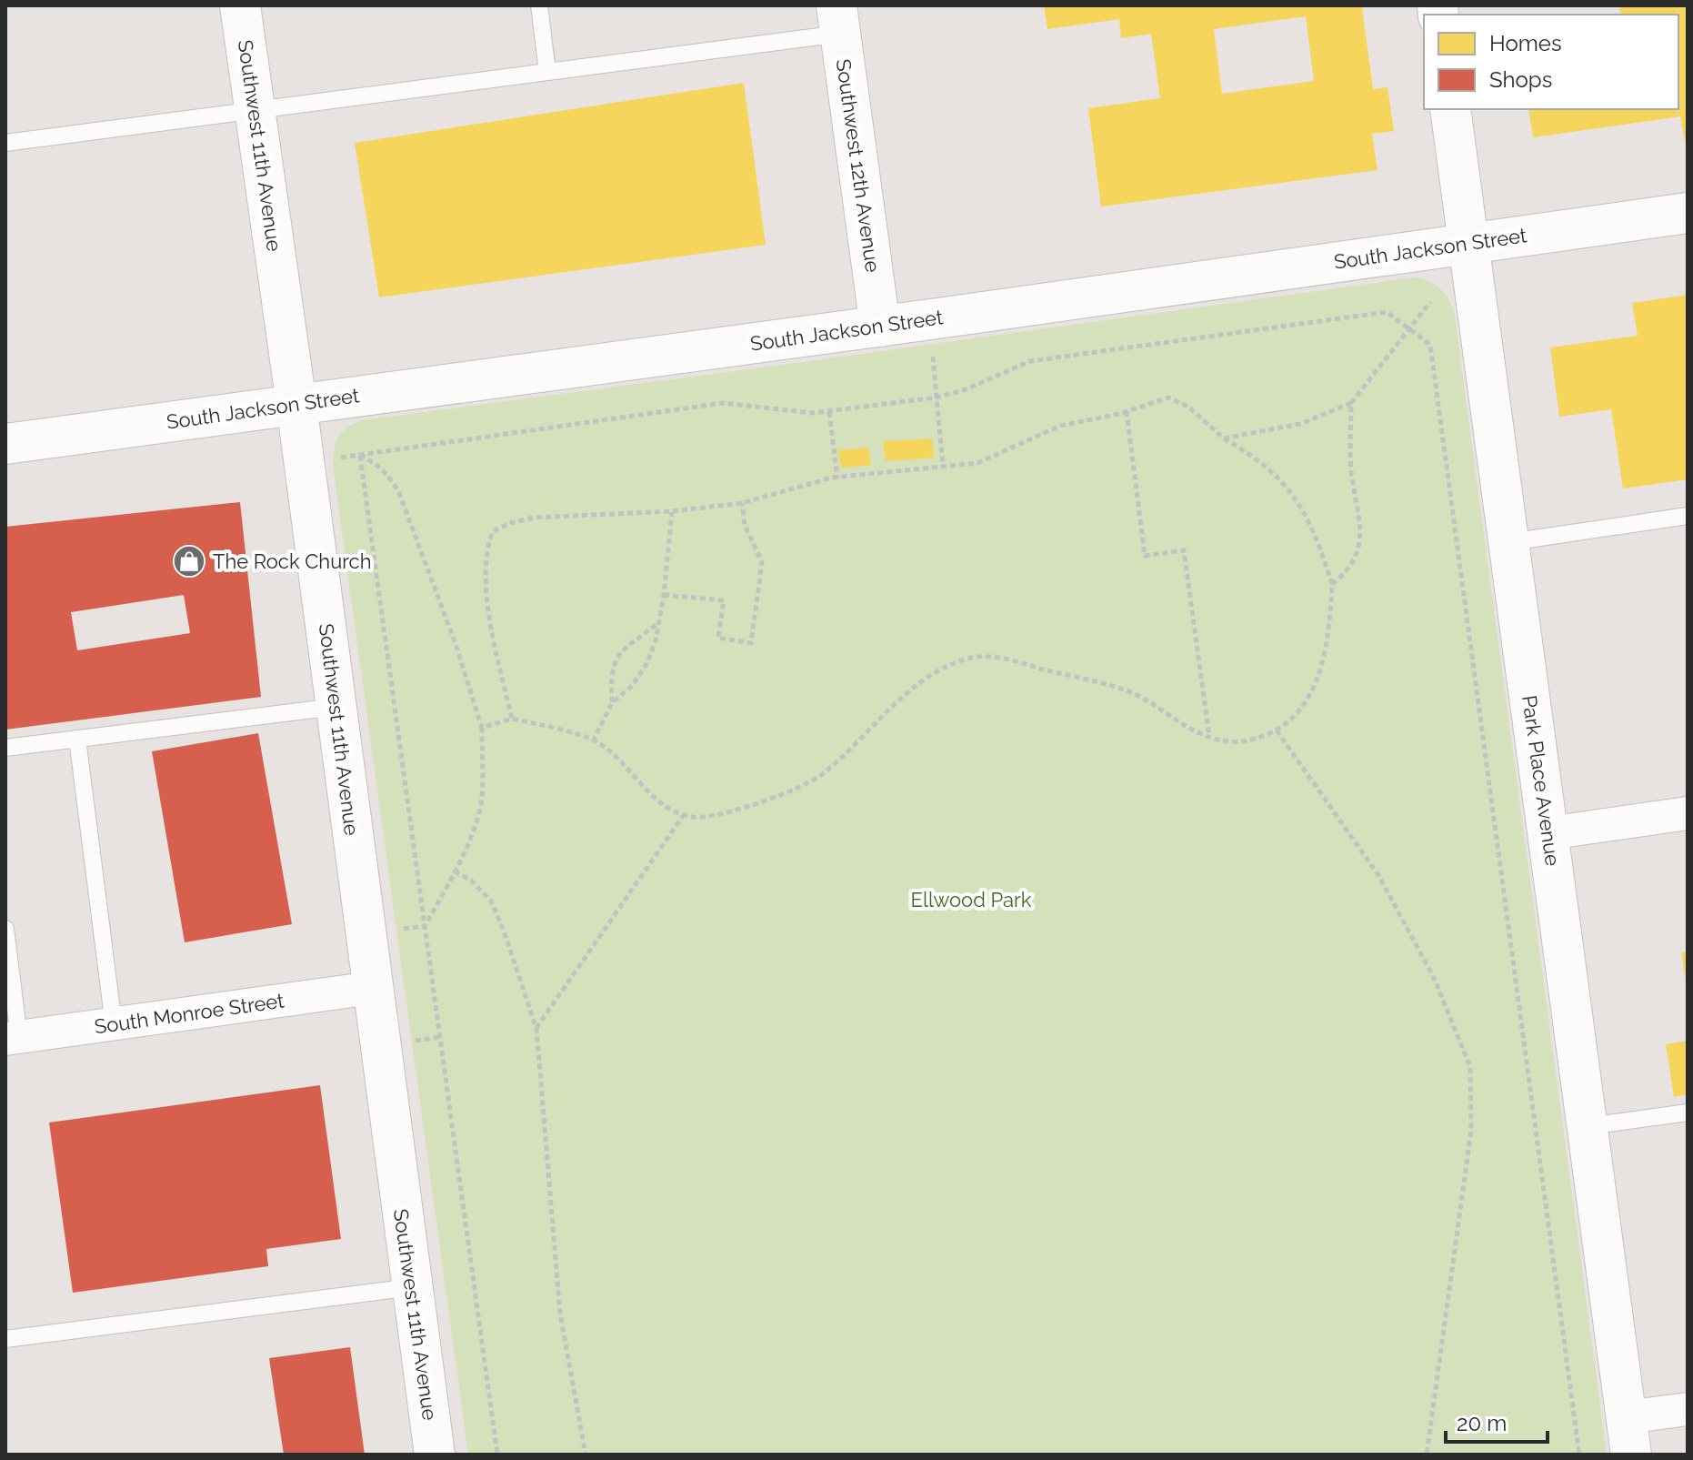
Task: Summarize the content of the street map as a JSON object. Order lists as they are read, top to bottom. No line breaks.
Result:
{"streets":{"street":["Southwest 11th Avenue","Southwest 12th Avenue","South Jackson Street","Park Place Avenue","South Monroe Street"]},"crossings":[["Southwest 11th Avenue","South Jackson Street"],["Southwest 11th Avenue","South Monroe Street"],["Southwest 12th Avenue","South Jackson Street"],["South Jackson Street","Park Place Avenue"]],"parks":["Ellwood Park"],"places":{"shop":["The Rock Church"]},"legend":["Homes","Shops"],"scale_bar":"20 m"}
